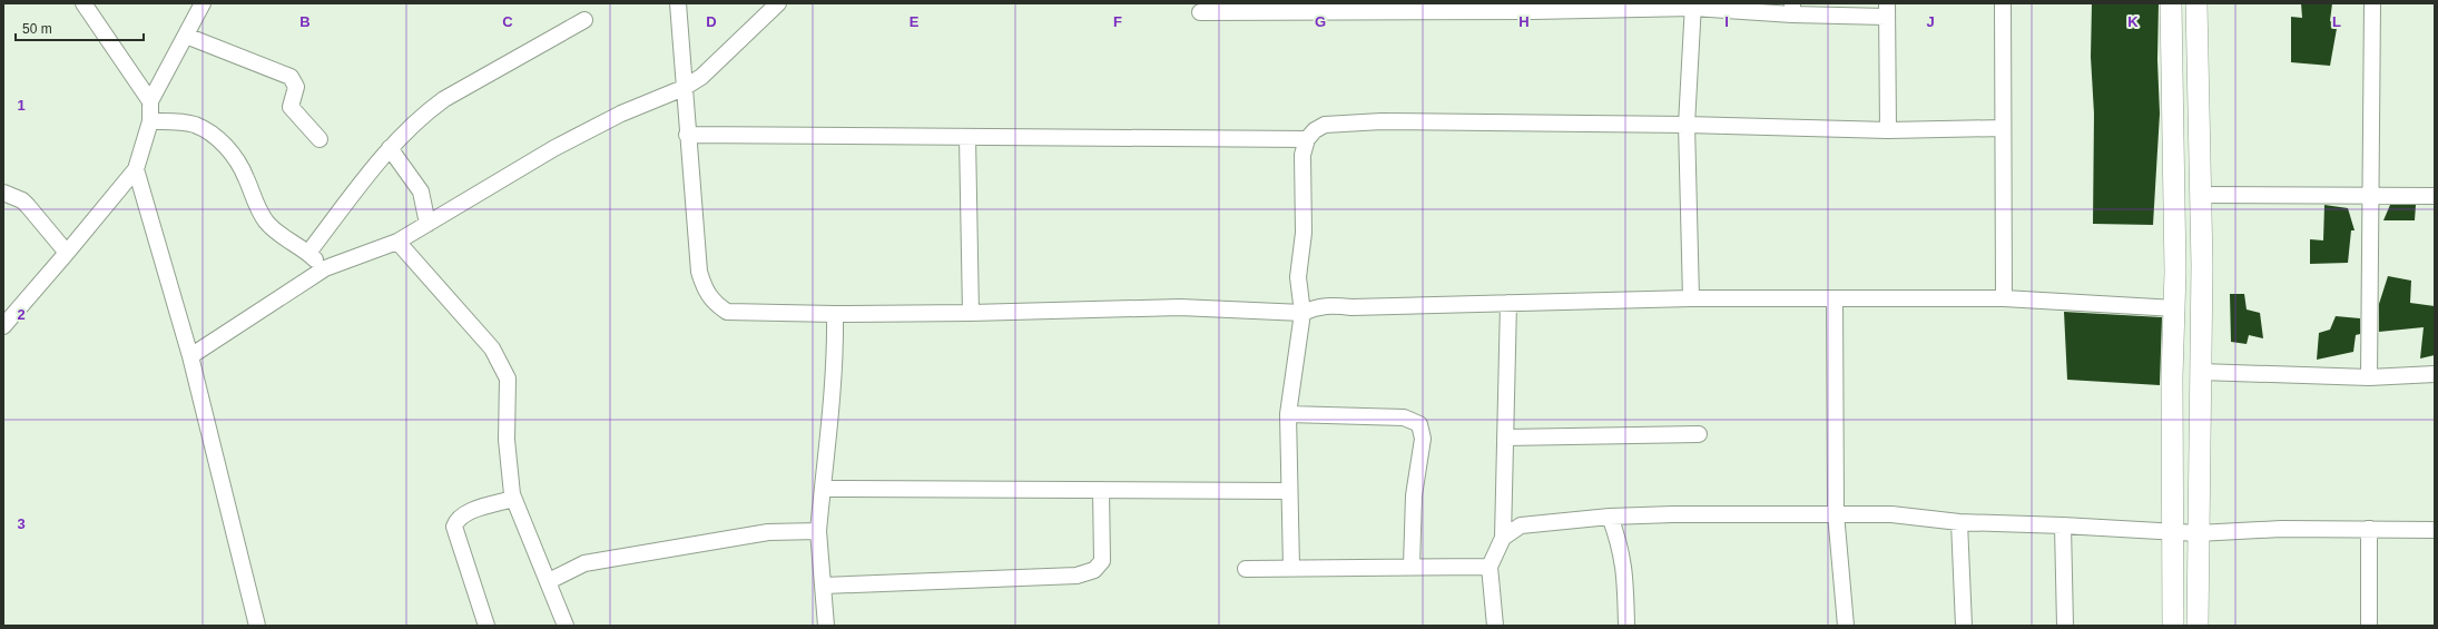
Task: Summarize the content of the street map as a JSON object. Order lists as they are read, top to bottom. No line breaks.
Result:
{"scale_bar":"50 m","grid":{"columns":["B","C","D","E","F","G","H","I","J","K","L"],"rows":["1","2","3"]}}
